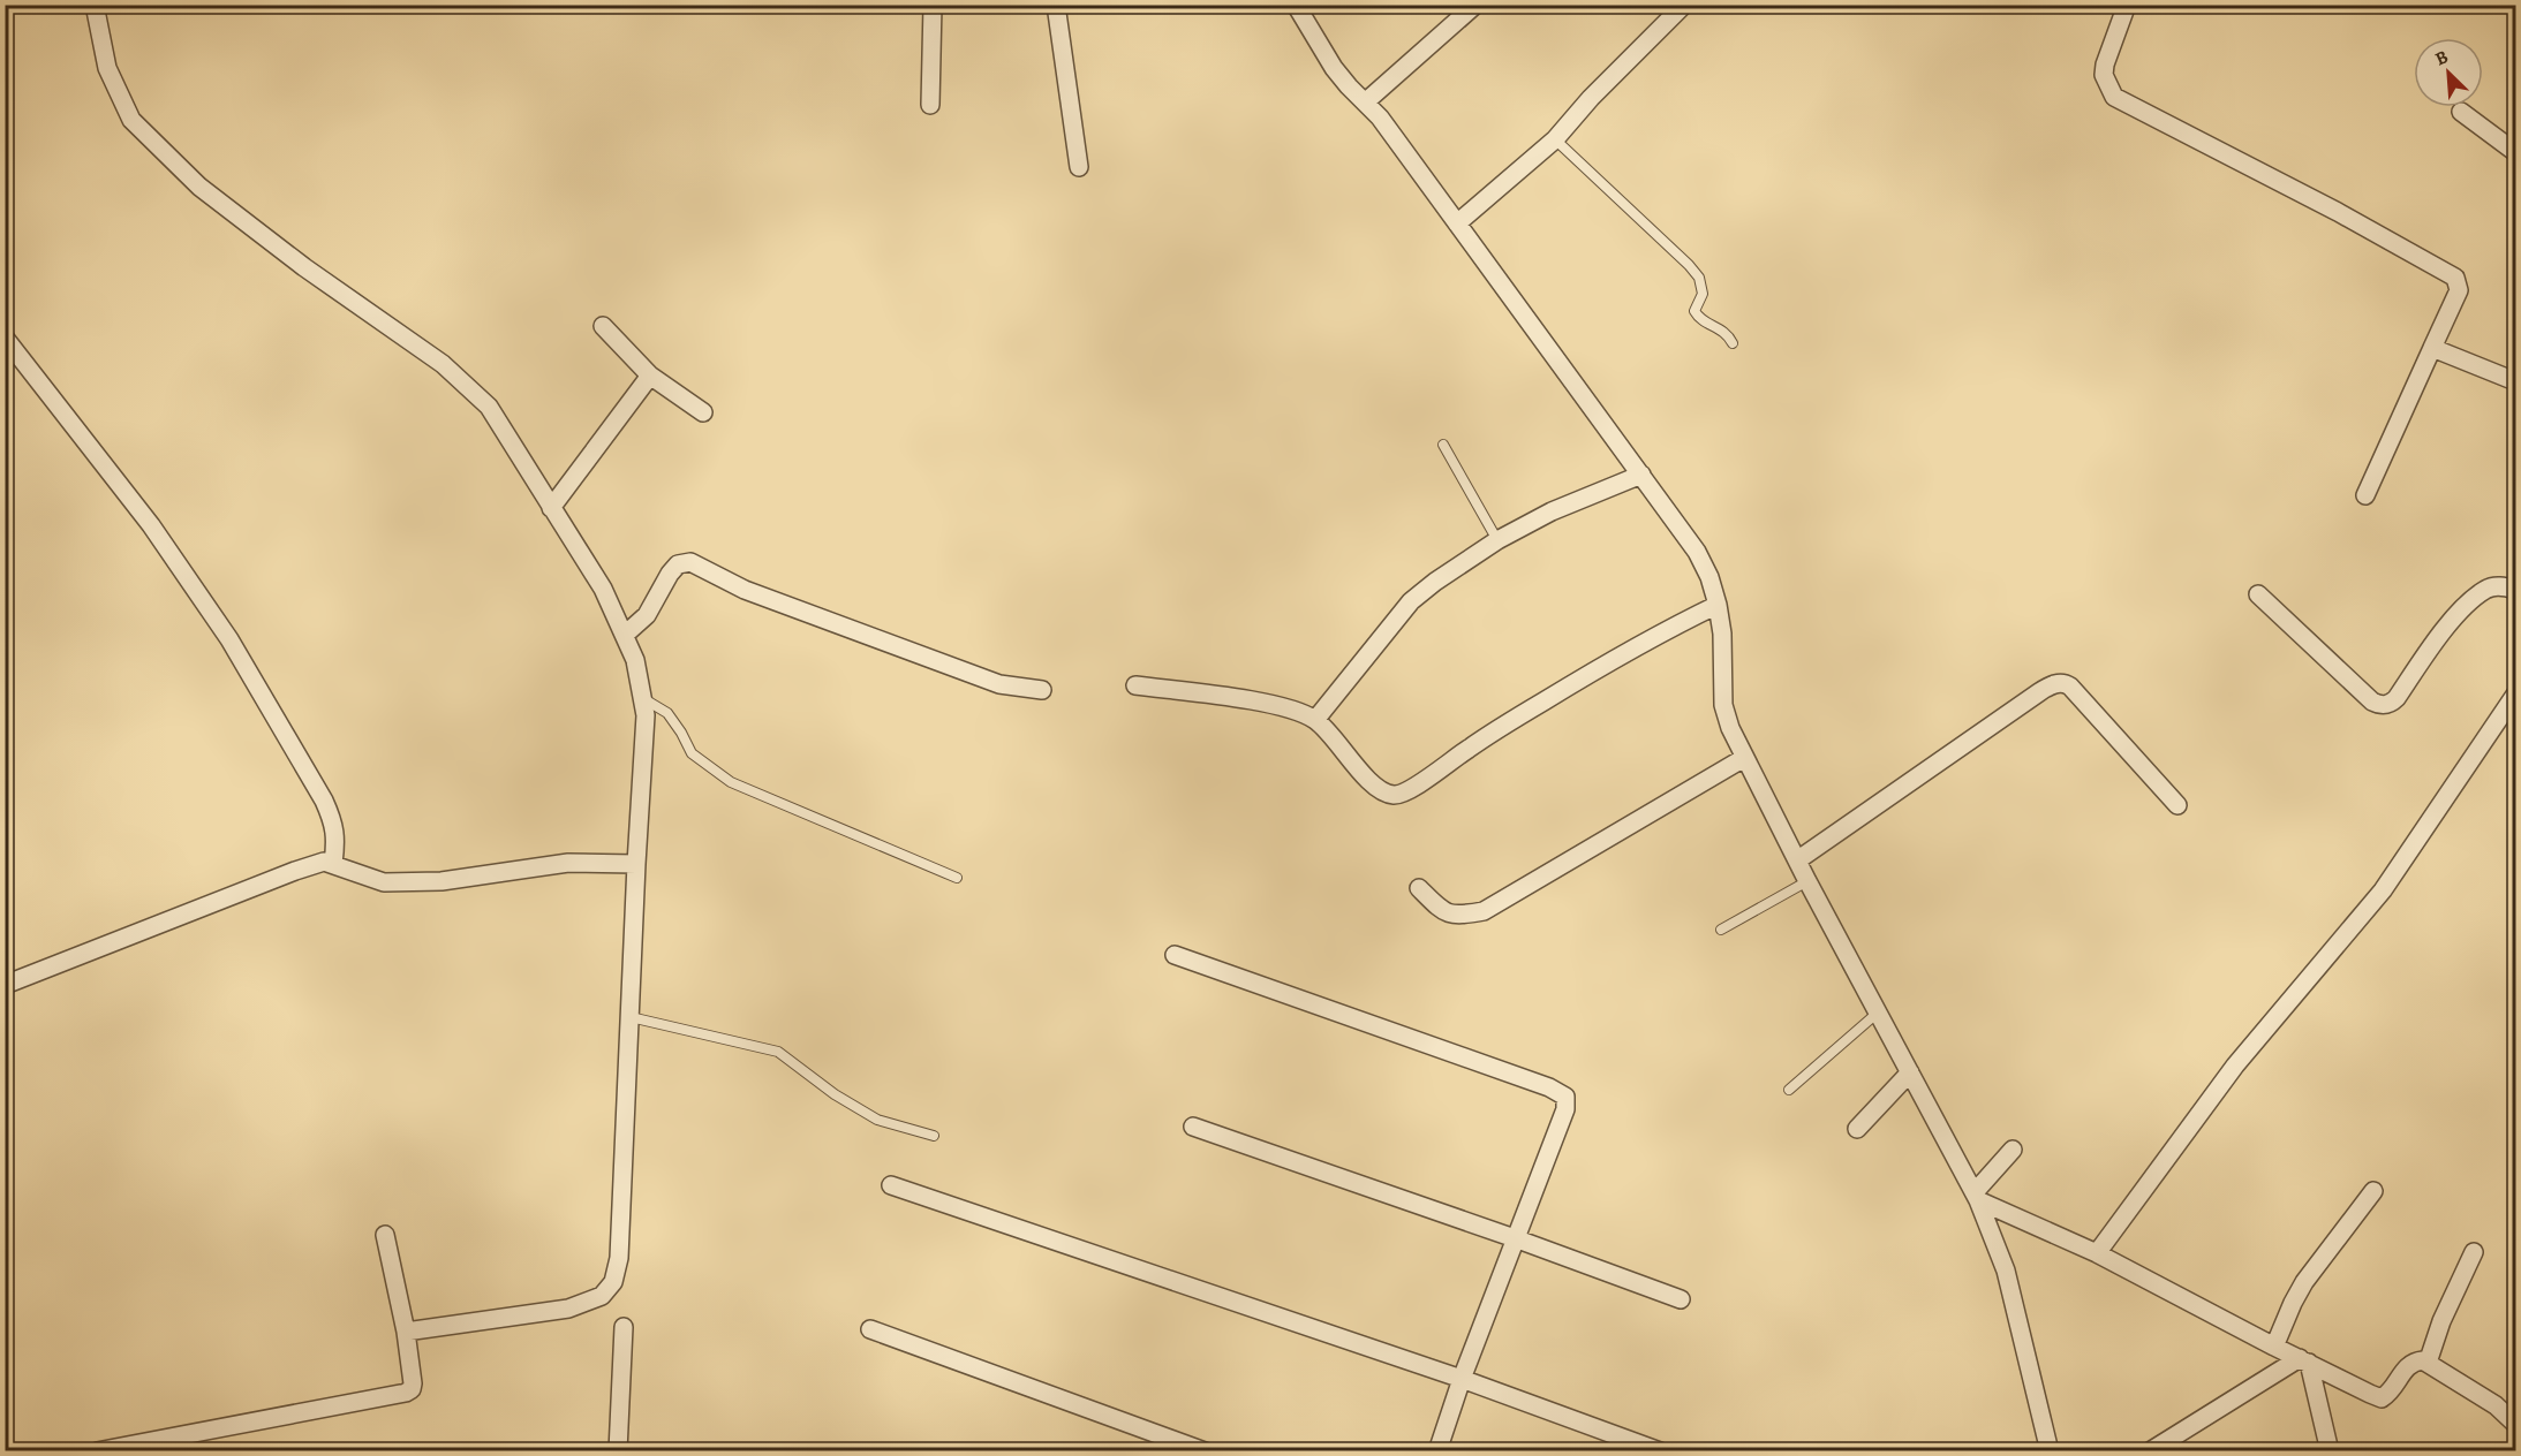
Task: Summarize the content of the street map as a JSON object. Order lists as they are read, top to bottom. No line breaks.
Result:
{"north":"top left"}
